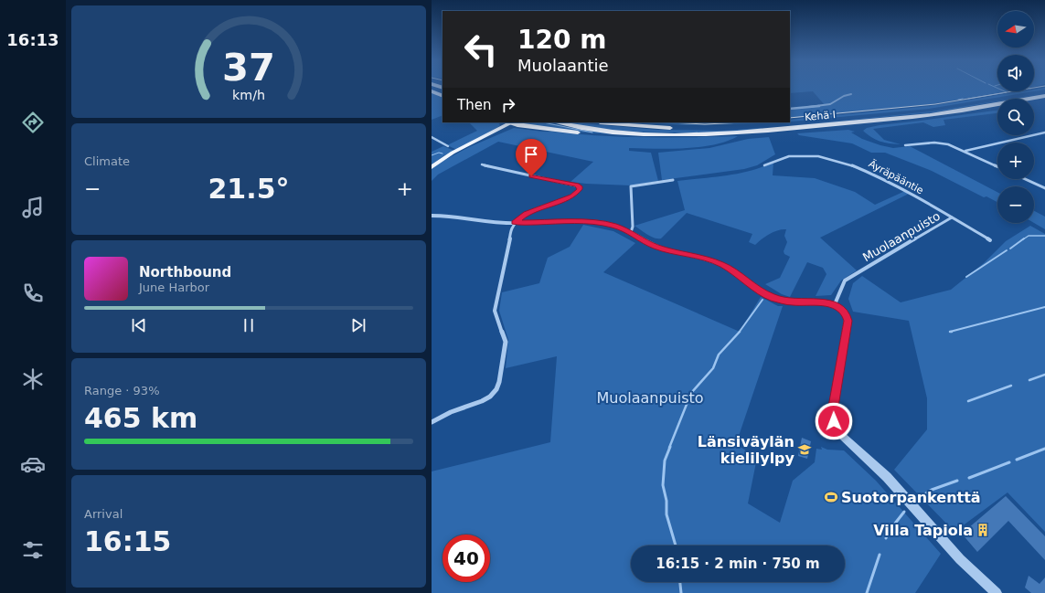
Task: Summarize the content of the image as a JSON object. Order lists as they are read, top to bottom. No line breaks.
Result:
{"streets":{"highway":["Kehä I"],"street":["Äyräpääntie","Muolaanpuisto"]},"crossings":[["Äyräpääntie","Muolaanpuisto"]],"parks":["Muolaanpuisto"],"places":{"school or university":["Länsiväylän kielilylpy"],"sports":["Suotorpankenttä"],"building":["Villa Tapiola"]},"north":"left","page":{"tabs":"16:13","map_buttons":["+","−"],"turn":["120 m","Muolaantie"],"then":"Then","tile":["Climate",["Range · 93%","465 km"],["Arrival","16:15"]],"heat":["−","21.5°","+"],"song":["Northbound","June Harbor"],"limit":"40","trip":"16:15 · 2 min · 750 m","gauge":["37","km/h"]}}
